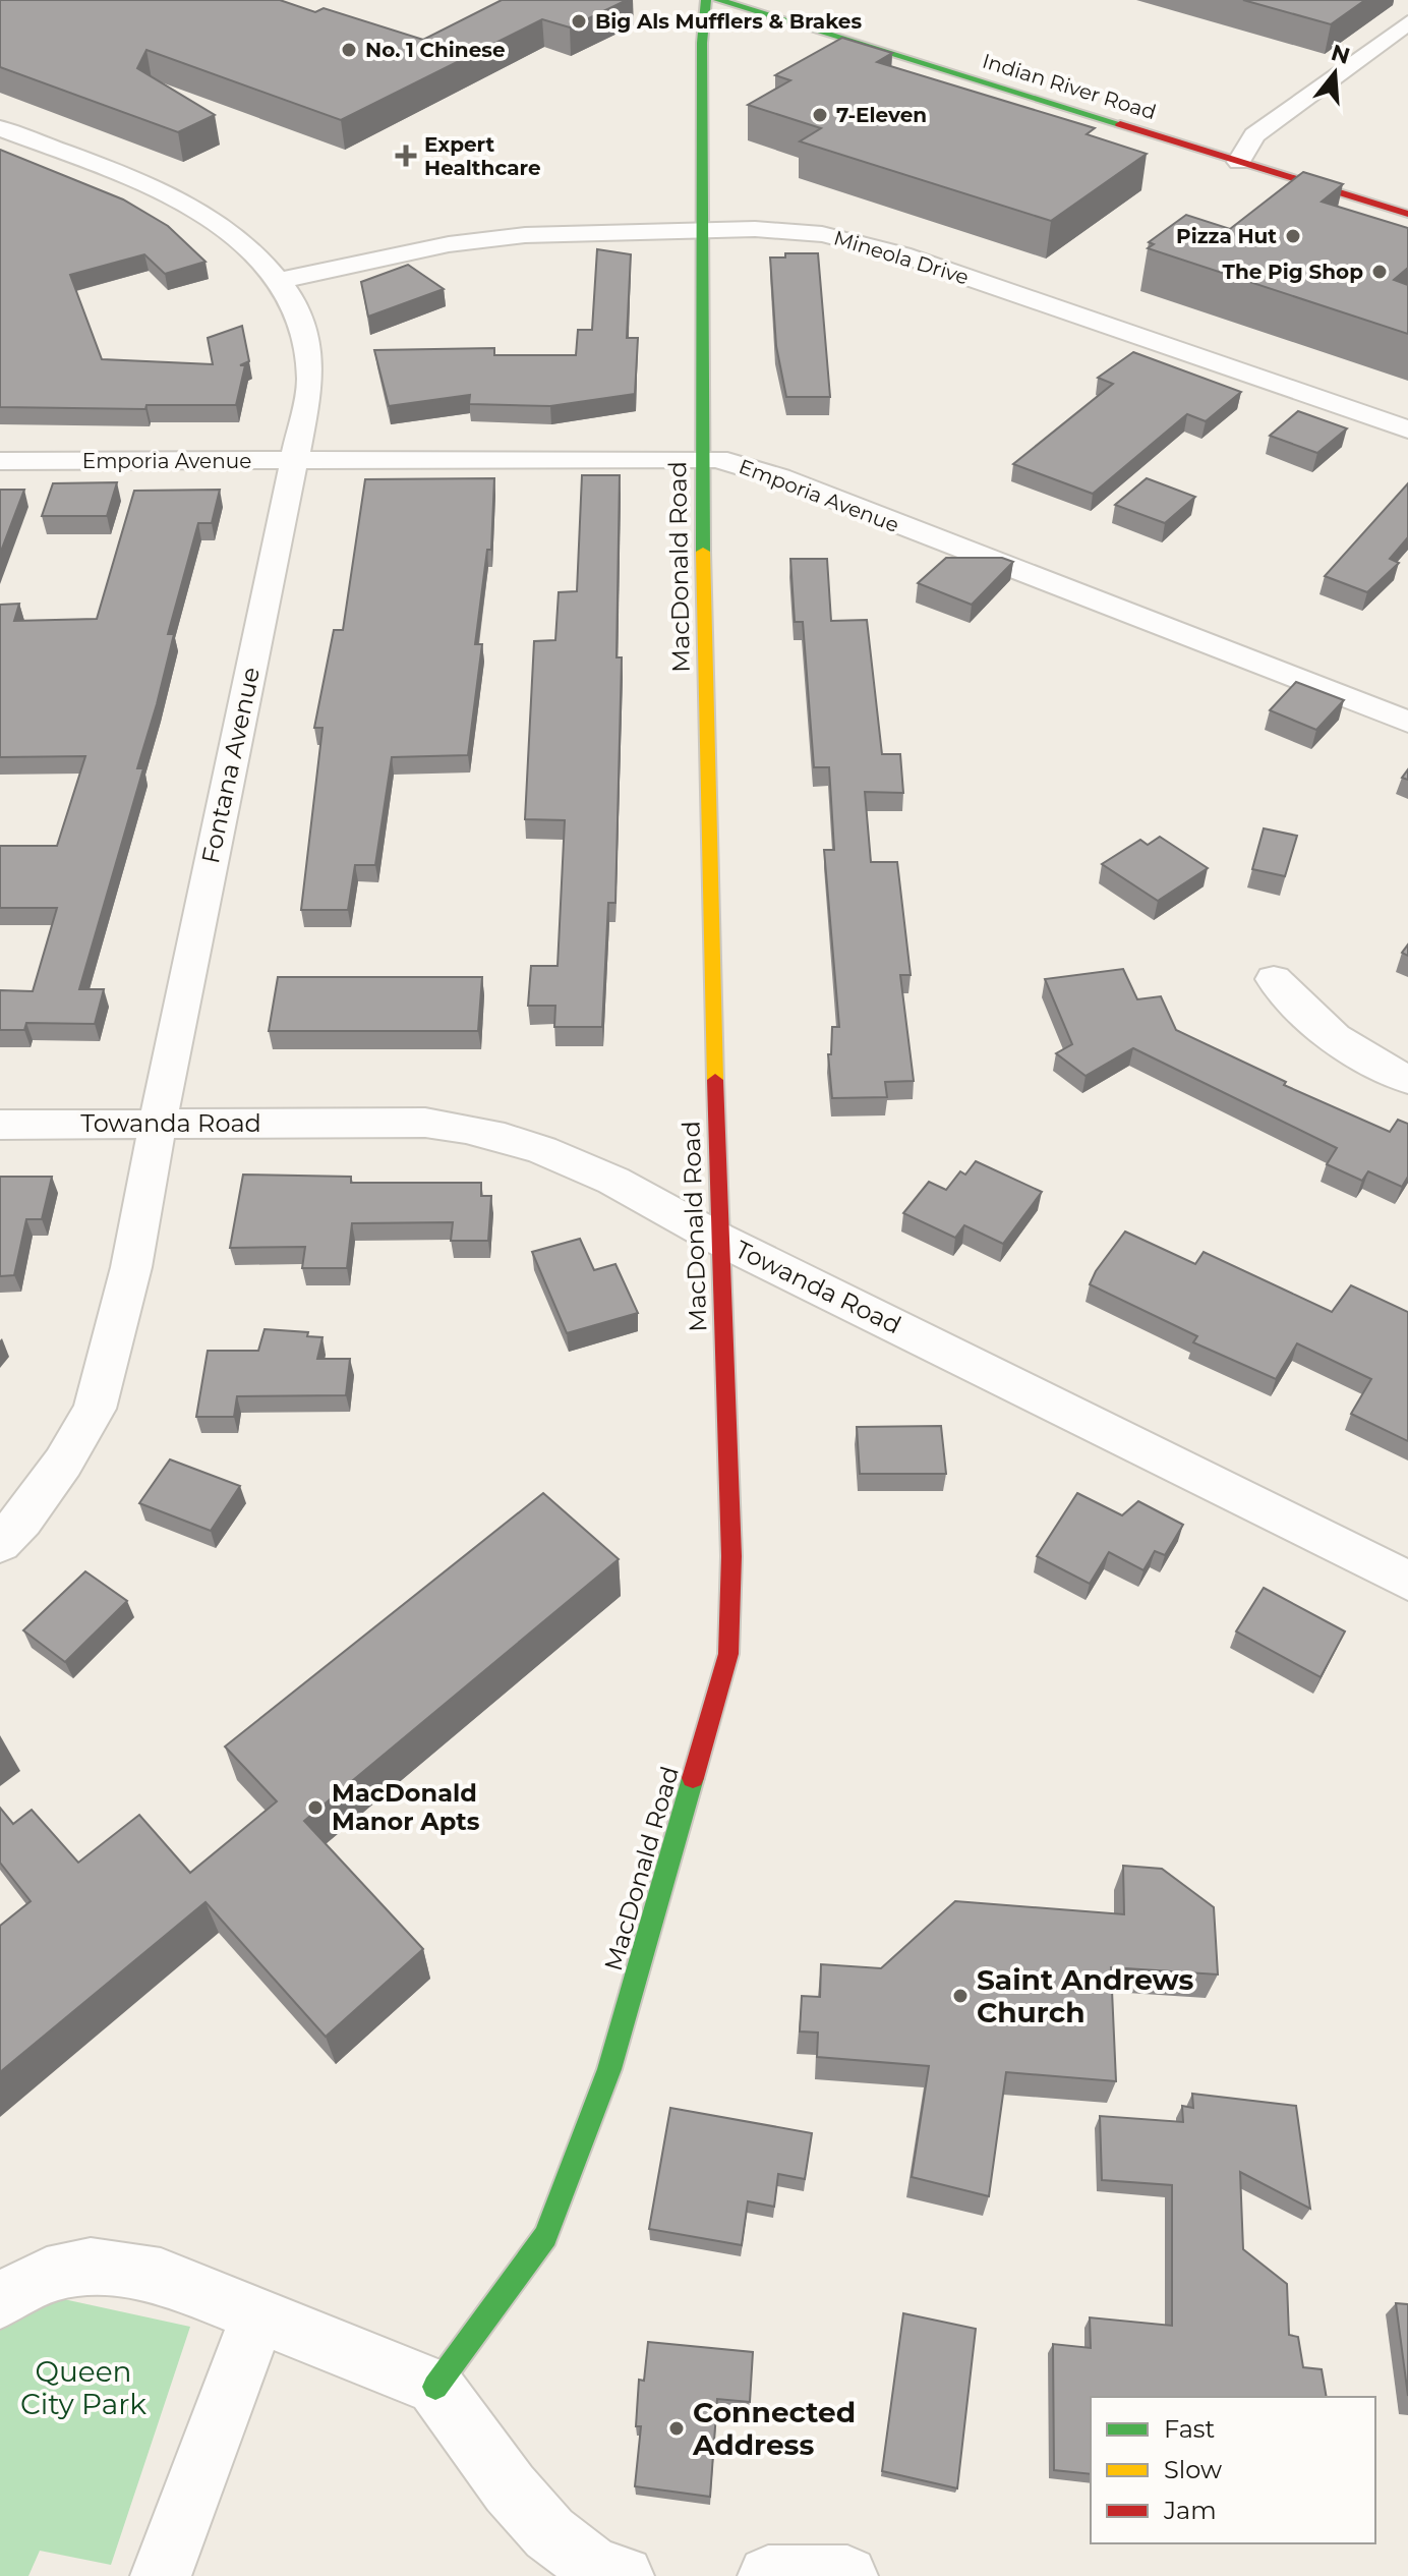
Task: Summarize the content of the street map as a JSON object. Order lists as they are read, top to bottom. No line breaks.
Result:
{"streets":{"street":["Indian River Road","Mineola Drive","Emporia Avenue","MacDonald Road","Fontana Avenue","Towanda Road"]},"crossings":[["Mineola Drive","MacDonald Road"],["Mineola Drive","Fontana Avenue"],["Emporia Avenue","MacDonald Road"],["Emporia Avenue","Fontana Avenue"],["MacDonald Road","Towanda Road"],["Fontana Avenue","Towanda Road"]],"parks":["Queen City Park"],"places":{"other":["Big Als Mufflers & Brakes","No. 1 Chinese","7-Eleven","Pizza Hut","The Pig Shop","MacDonald Manor Apts","Saint Andrews Church","Connected Address"],"health":["Expert Healthcare"]},"legend":["Fast","Slow","Jam"],"north":"top"}
